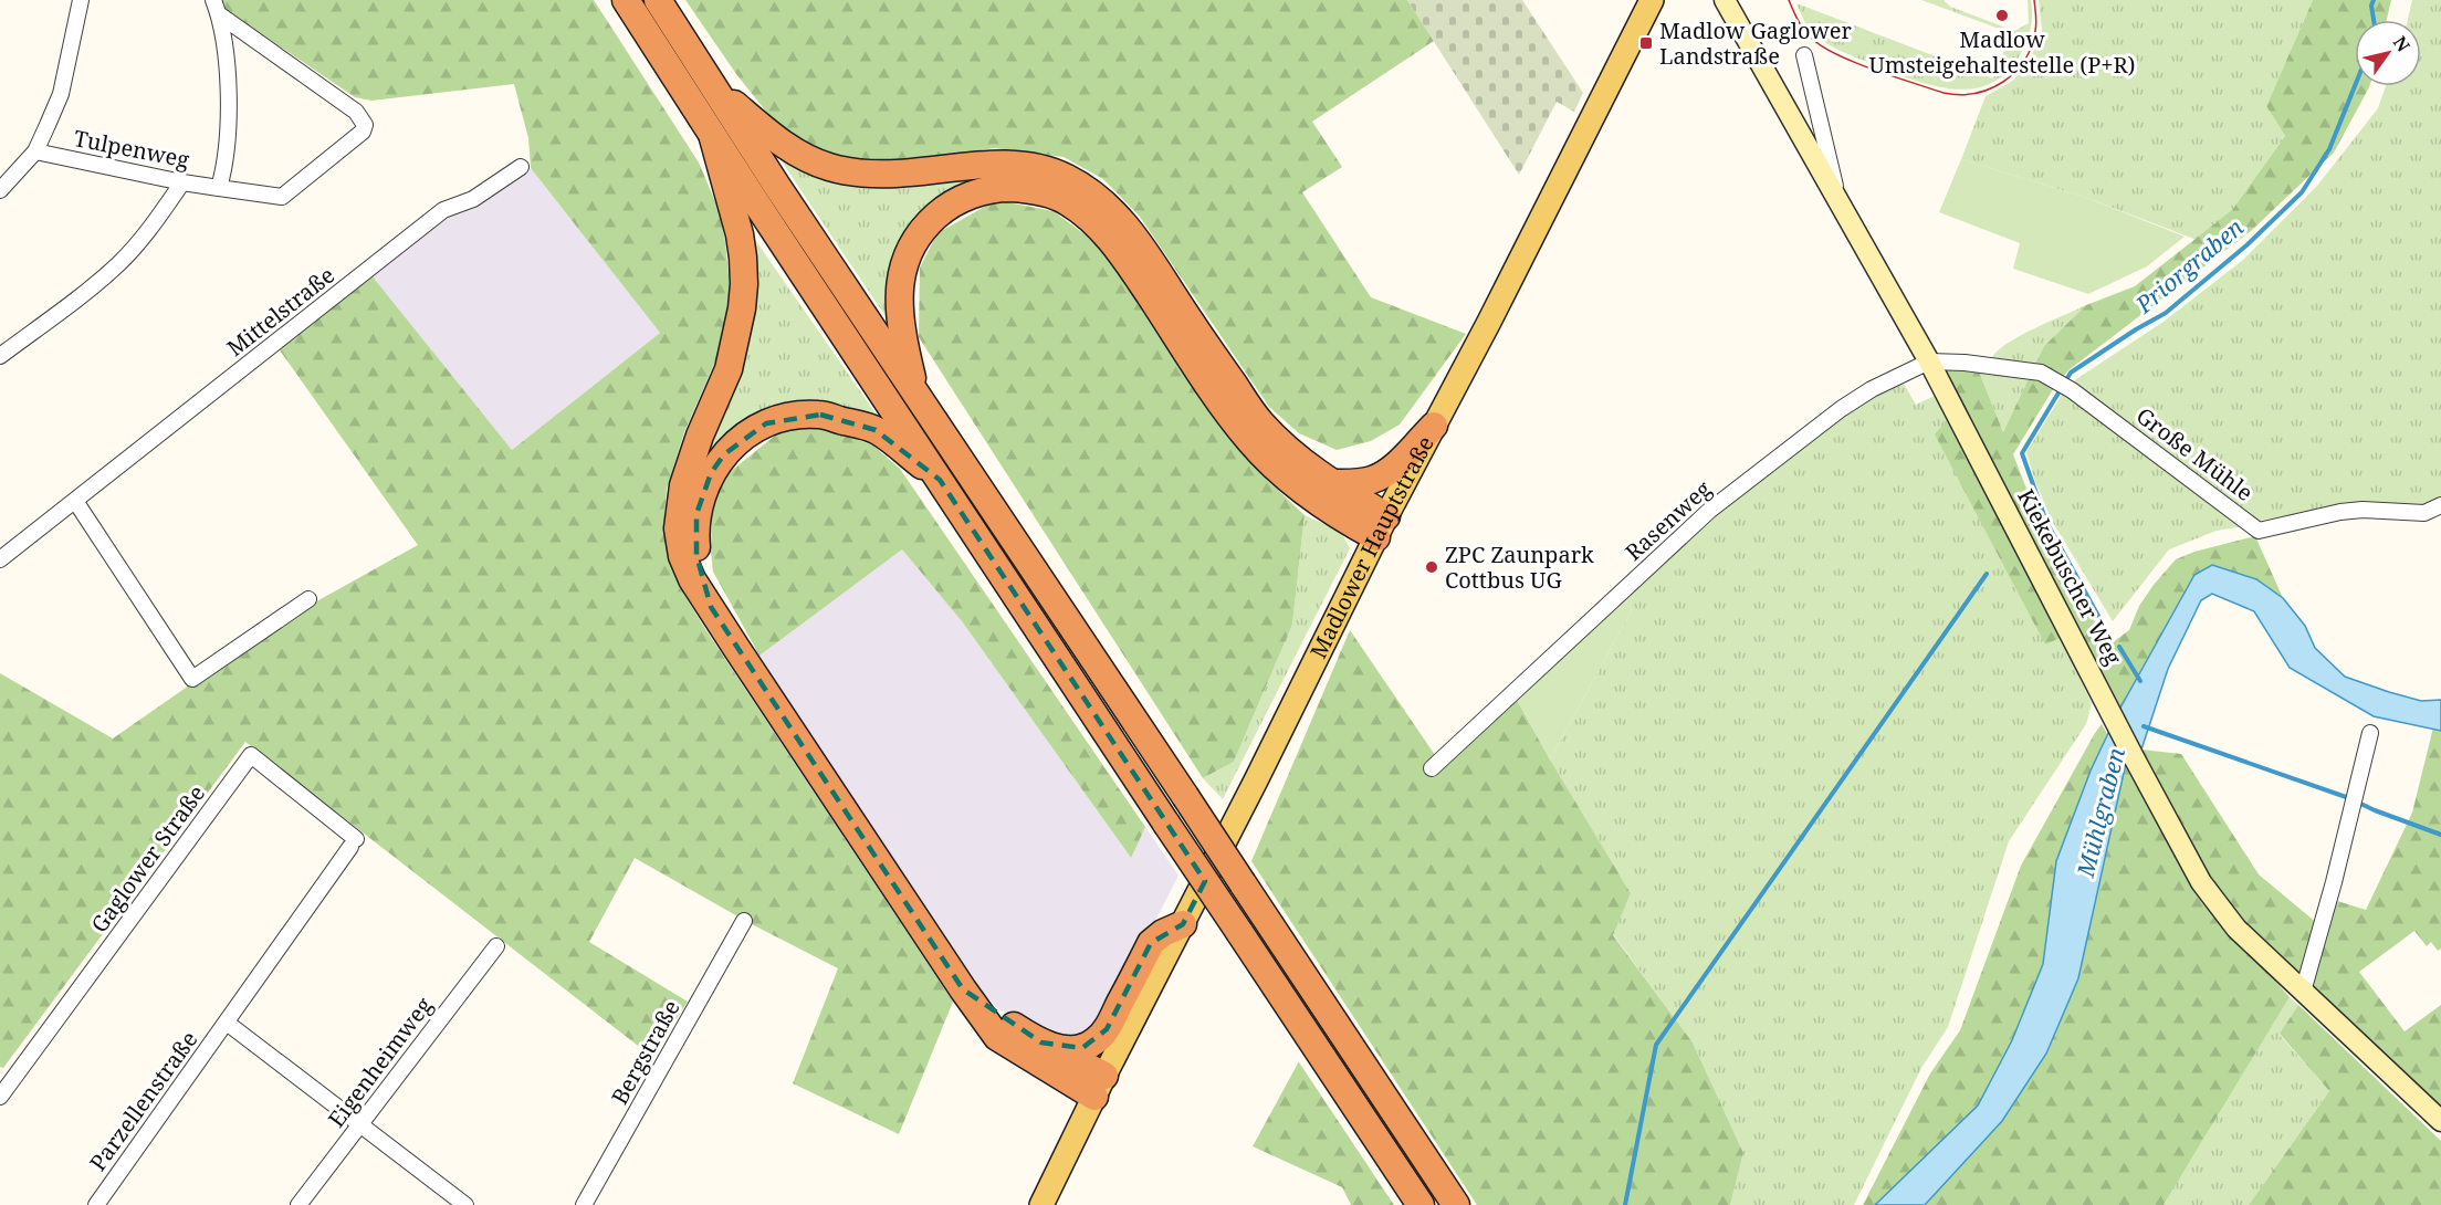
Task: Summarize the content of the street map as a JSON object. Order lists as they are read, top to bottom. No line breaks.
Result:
{"streets":{"main road":["Madlower Hauptstraße","Kiekebuscher Weg"],"street":["Tulpenweg","Mittelstraße","Große Mühle","Rasenweg","Gaglower Straße","Bergstraße","Eigenheimweg","Parzellenstraße"]},"crossings":[["Große Mühle","Rasenweg"],["Große Mühle","Kiekebuscher Weg"],["Rasenweg","Kiekebuscher Weg"],["Gaglower Straße","Parzellenstraße"],["Eigenheimweg","Parzellenstraße"]],"water":["Priorgraben","Mühlgraben"],"places":{"other":["Madlow Umsteigehaltestelle (P+R)","ZPC Zaunpark Cottbus UG"],"transit":["Madlow Gaglower Landstraße"]},"north":"top right"}
